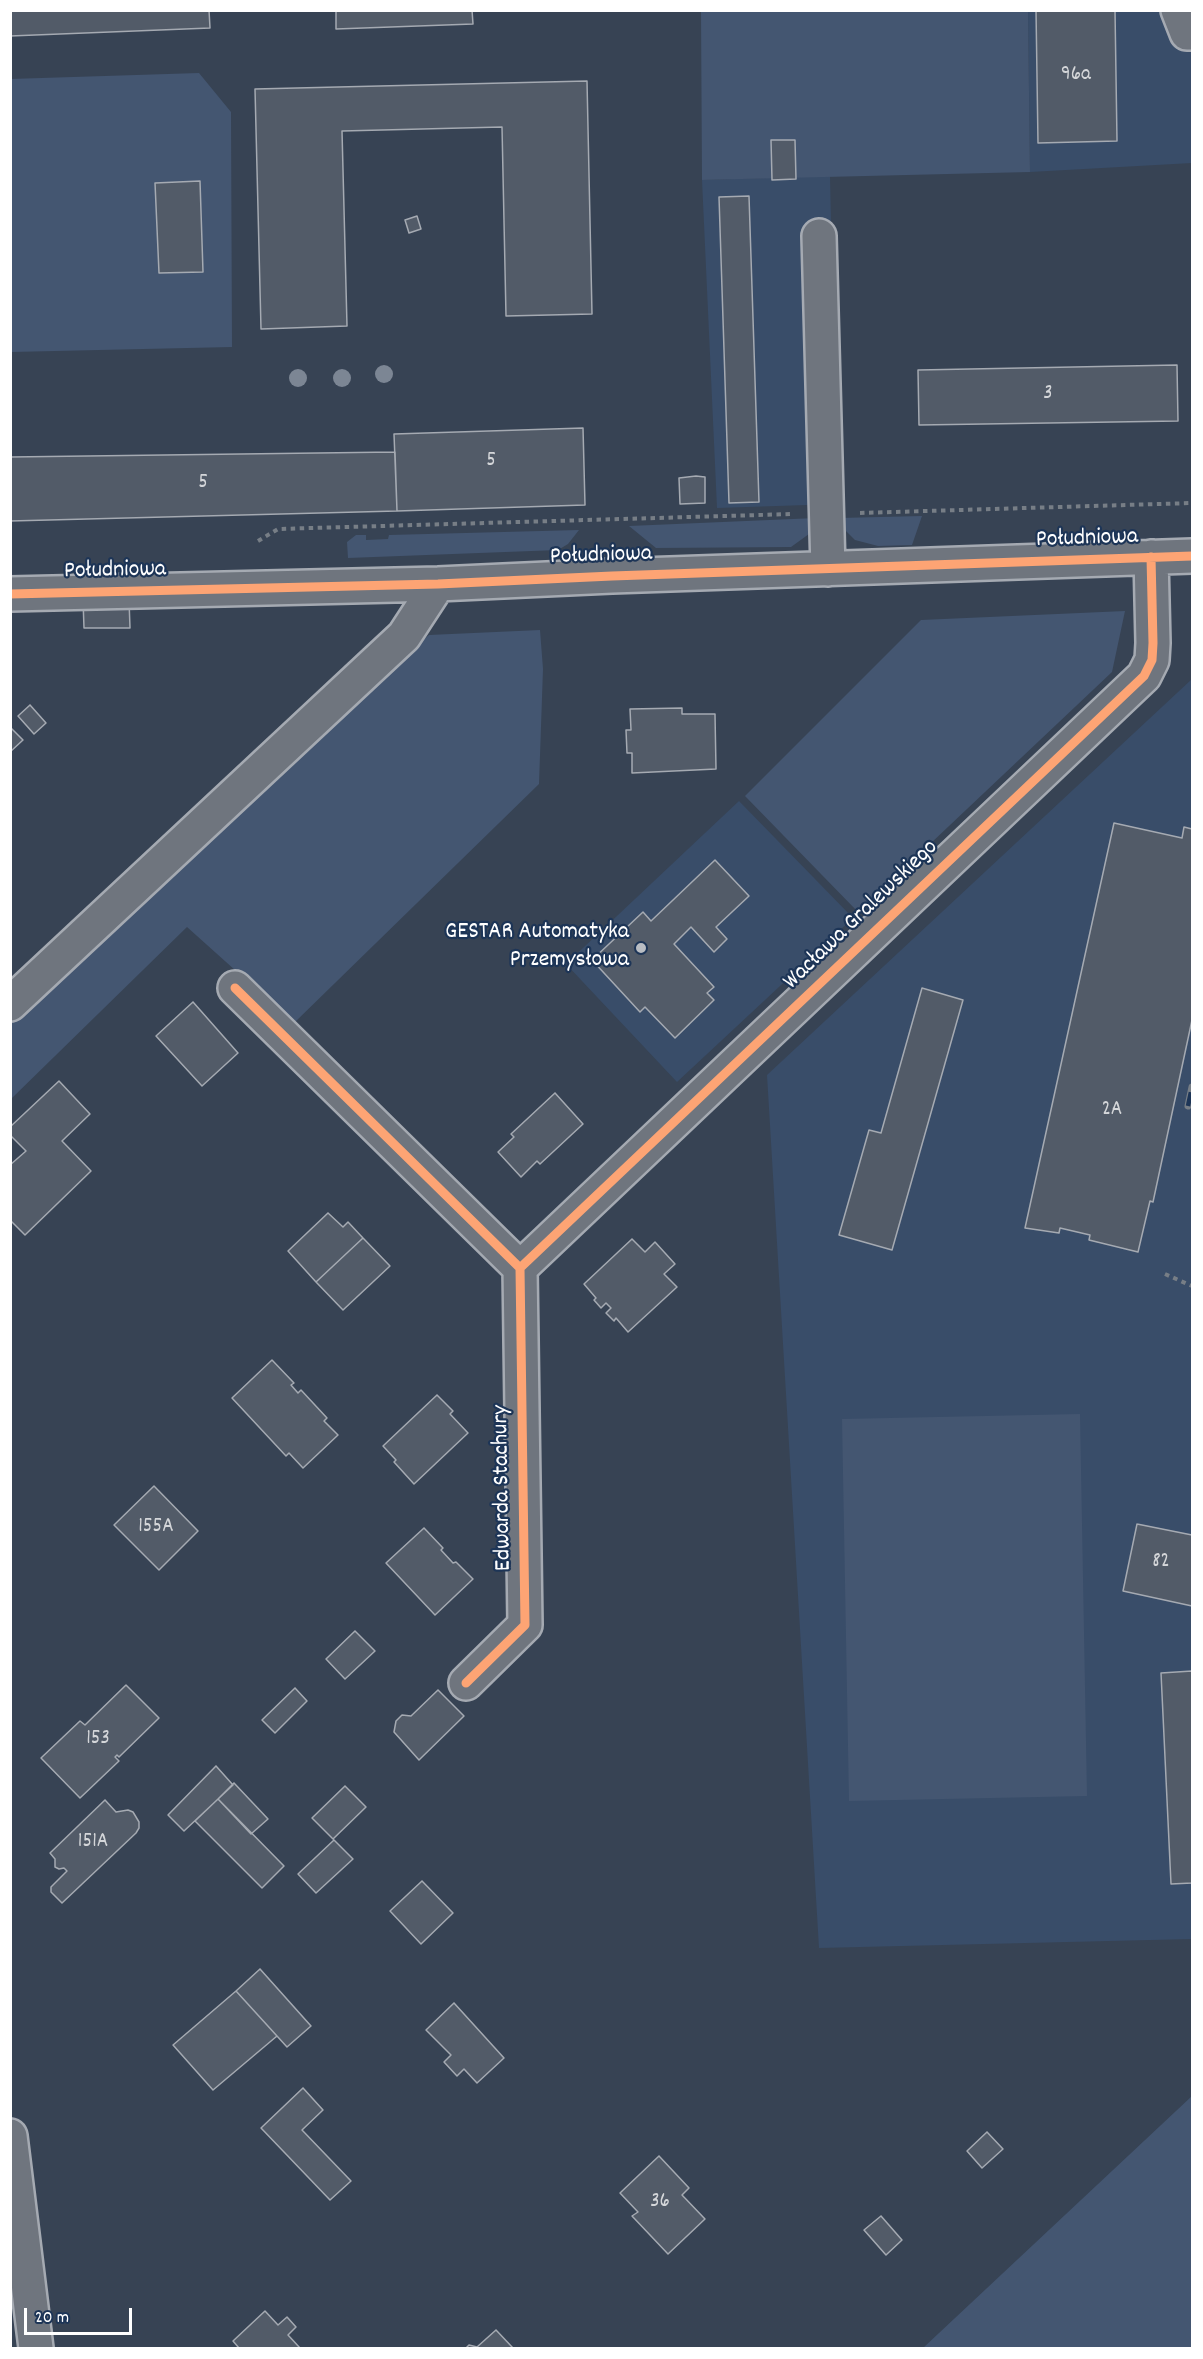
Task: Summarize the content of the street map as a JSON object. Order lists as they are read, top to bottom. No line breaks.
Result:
{"streets":{"street":["Południowa","Wacława Gralewskiego","Edwarda Stachury"]},"crossings":[["Południowa","Wacława Gralewskiego"],["Wacława Gralewskiego","Edwarda Stachury"]],"places":["GESTAR Automatyka Przemysłowa"],"house_numbers":["96a","3","5","5","2A","155A","82","153","151A","36"],"scale_bar":"20 m"}
